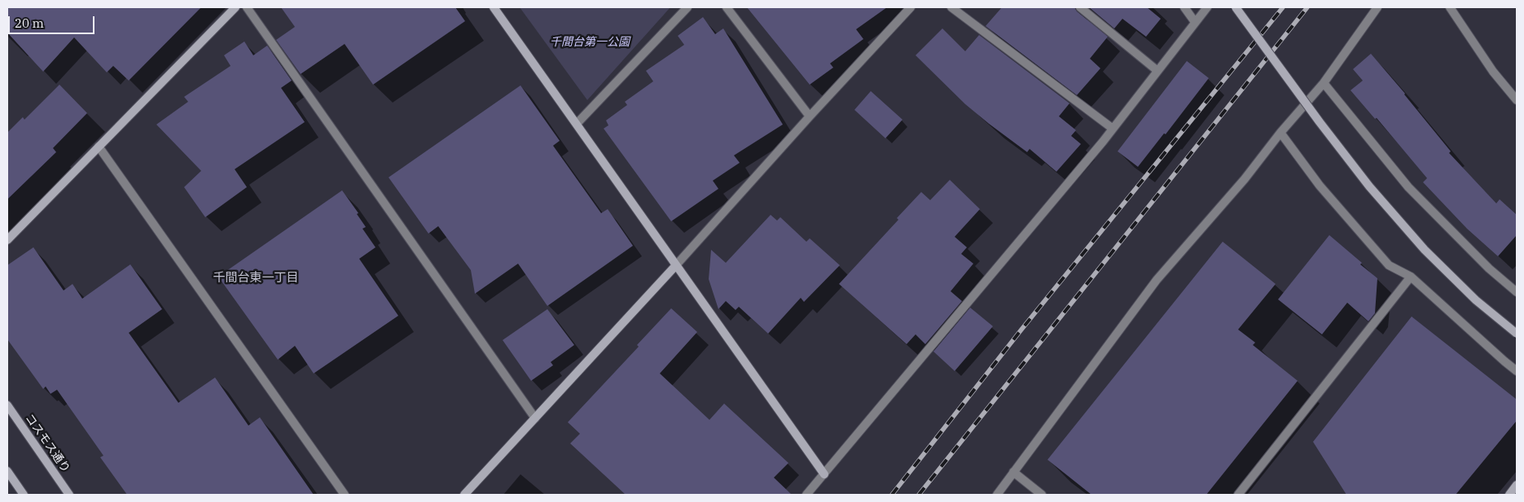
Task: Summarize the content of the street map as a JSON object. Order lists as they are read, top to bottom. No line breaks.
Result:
{"streets":{"street":["コスモス通り"]},"districts":["千間台東一丁目"],"parks":["千間台第一公園"],"scale_bar":"20 m"}
